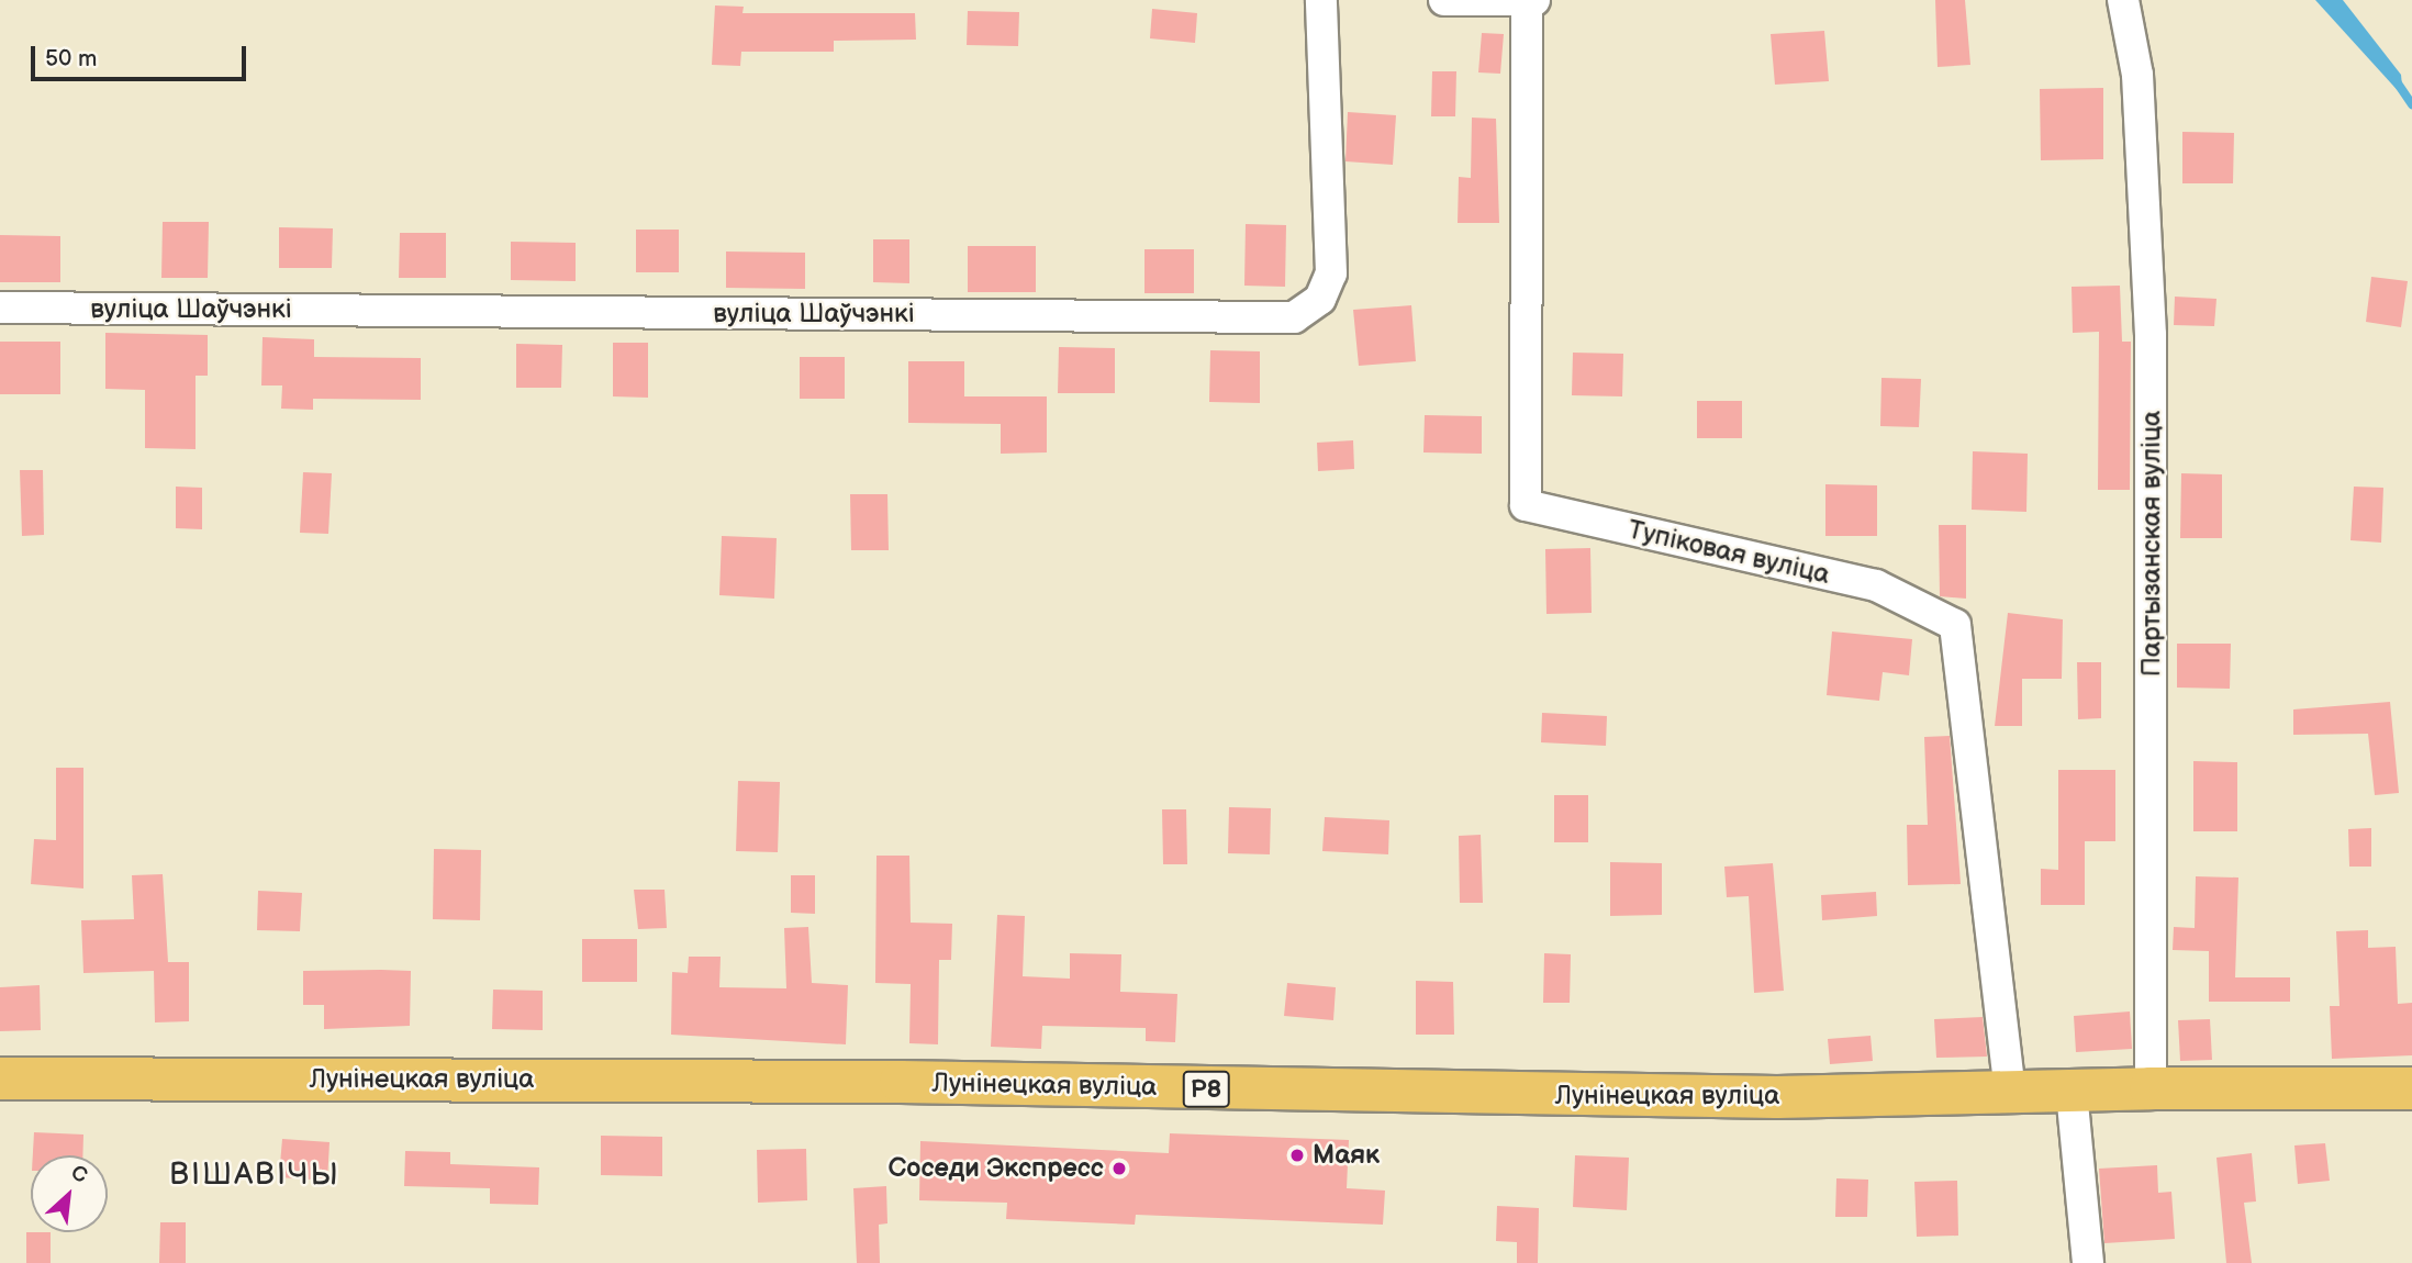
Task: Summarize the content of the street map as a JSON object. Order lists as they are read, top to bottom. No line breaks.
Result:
{"streets":{"main road":["Лунінецкая вуліца","Р8"],"street":["вуліца Шаўчэнкі","Партызанская вуліца","Тупіковая вуліца"]},"crossings":[["Партызанская вуліца","Лунінецкая вуліца"],["Тупіковая вуліца","Лунінецкая вуліца"]],"districts":["ВІШАВІЧЫ"],"places":["Маяк","Соседи Экспресс"],"scale_bar":"50 m","north":"top right"}
